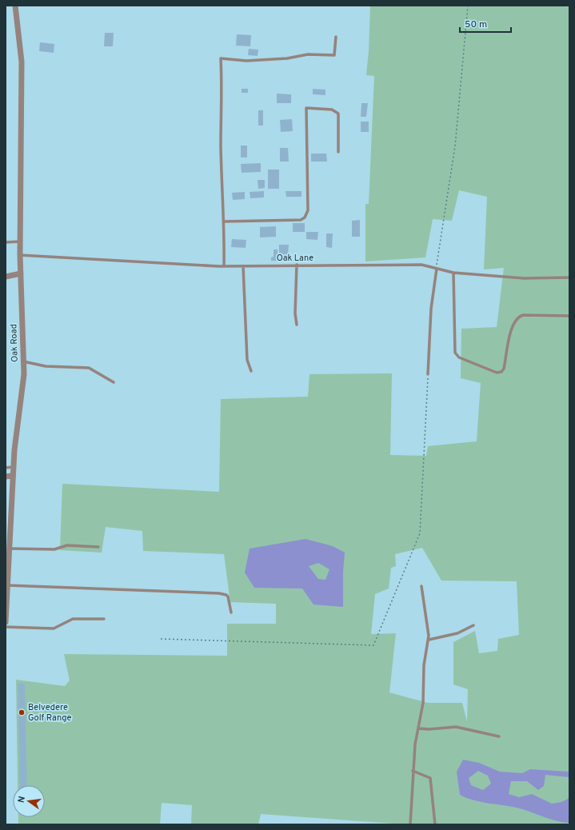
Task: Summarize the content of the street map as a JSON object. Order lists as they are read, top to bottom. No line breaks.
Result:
{"streets":{"street":["Oak Road"],"lane":["Oak Lane"]},"crossings":[["Oak Lane","Oak Road"]],"places":["Belvedere Golf Range"],"scale_bar":"50 m","north":"left"}
